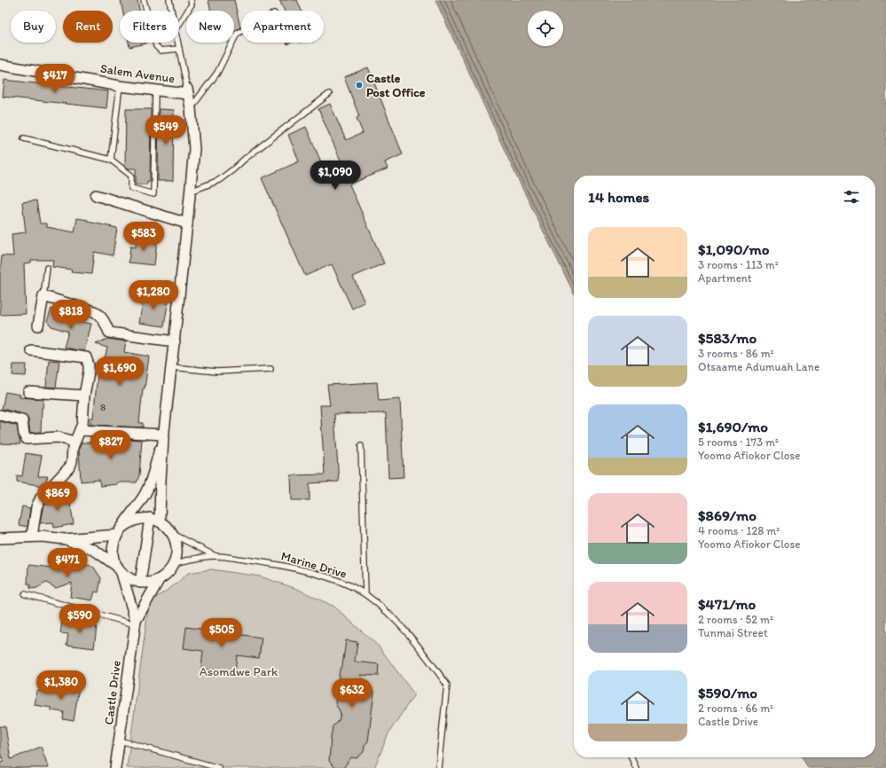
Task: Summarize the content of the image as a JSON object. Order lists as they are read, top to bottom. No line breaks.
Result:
{"streets":{"street":["Salem Avenue","Castle Drive"],"lane":["Marine Drive"]},"crossings":[["Marine Drive","Castle Drive"]],"parks":["Asomdwe Park"],"places":["Castle Post Office"],"house_numbers":["8"],"page":{"chip":["Buy","Rent","Filters","New","Apartment"],"price":["$417","$549","$1,090","$583","$1,280","$818","$1,690","$827","$869","$471","$590","$505","$1,380","$632"],"heading":"14 homes","list":[{"name":"$1,090/mo","note":"3 rooms · 113 m² · Apartment"},{"name":"$583/mo","note":"3 rooms · 86 m² · Otsaame Adumuah Lane"},{"name":"$1,690/mo","note":"5 rooms · 173 m² · Yoomo Afiokor Close"},{"name":"$869/mo","note":"4 rooms · 128 m² · Yoomo Afiokor Close"},{"name":"$471/mo","note":"2 rooms · 52 m² · Tunmai Street"},{"name":"$590/mo","note":"2 rooms · 66 m² · Castle Drive"}]}}
